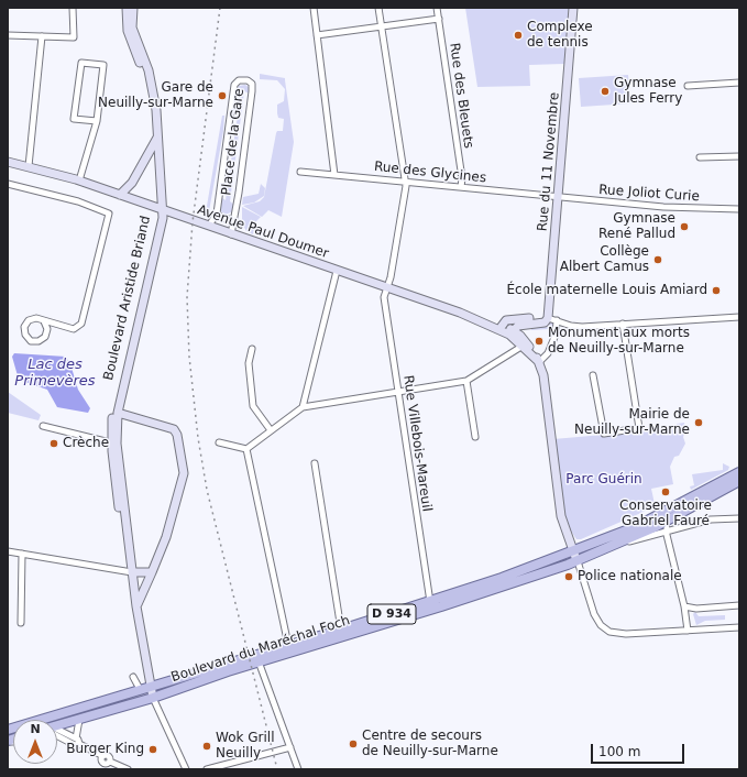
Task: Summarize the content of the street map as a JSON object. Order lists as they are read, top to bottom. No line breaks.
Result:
{"streets":{"main road":["Rue du 11 Novembre","Avenue Paul Doumer","Boulevard Aristide Briand","D 934","Boulevard du Maréchal Foch"],"street":["Rue des Bleuets","Place de la Gare","Rue des Glycines","Rue Joliot Curie","Rue Villebois-Mareuil"]},"crossings":[["Rue des Bleuets","Rue des Glycines"],["Place de la Gare","Avenue Paul Doumer"],["Rue du 11 Novembre","Rue des Glycines"],["Rue du 11 Novembre","Rue Joliot Curie"],["Rue des Glycines","Rue Joliot Curie"],["Rue des Glycines","Rue Villebois-Mareuil"],["Avenue Paul Doumer","Boulevard Aristide Briand"],["Avenue Paul Doumer","Rue Villebois-Mareuil"],["Avenue Paul Doumer","D 934"],["Avenue Paul Doumer","Boulevard du Maréchal Foch"],["Boulevard Aristide Briand","Boulevard du Maréchal Foch"],["Rue Villebois-Mareuil","Boulevard du Maréchal Foch"],["D 934","Boulevard du Maréchal Foch"]],"water":["Lac des Primevères"],"parks":["Parc Guérin"],"places":["Complexe de tennis","Gymnase Jules Ferry","Gare de Neuilly-sur-Marne","Gymnase René Pallud","Collège Albert Camus","École maternelle Louis Amiard","Monument aux morts de Neuilly-sur-Marne","Mairie de Neuilly-sur-Marne","Crèche","Conservatoire Gabriel Fauré","Police nationale","Centre de secours de Neuilly-sur-Marne","Wok Grill Neuilly","Burger King"],"scale_bar":"100 m","north":"top"}
